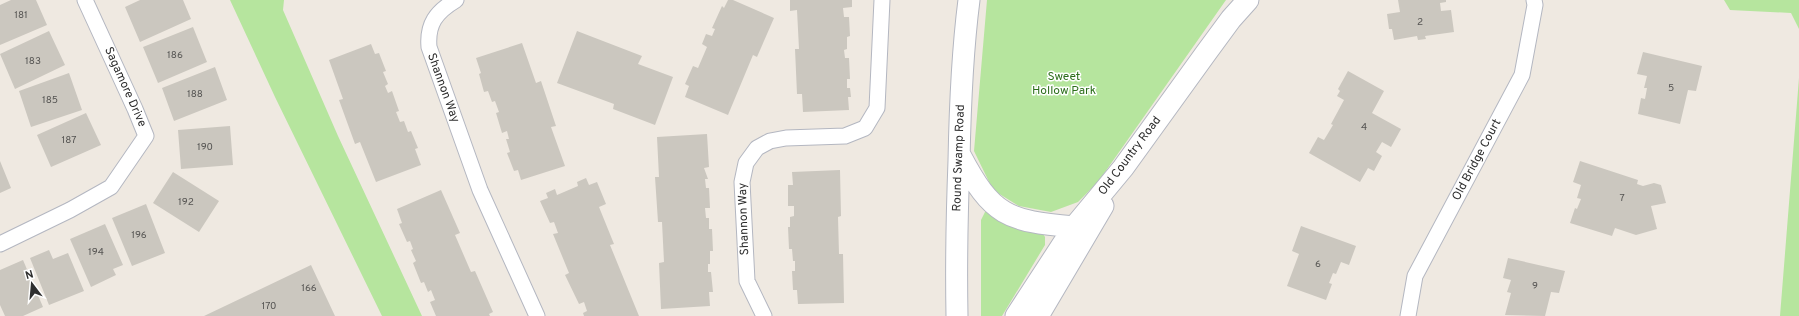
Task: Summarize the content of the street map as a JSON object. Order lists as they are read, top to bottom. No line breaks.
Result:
{"streets":{"main road":["Old Country Road","Round Swamp Road"],"street":["Sagamore Drive","Shannon Way","Old Bridge Court"]},"parks":["Sweet Hollow Park"],"house_numbers":["181","2","186","183","5","188","185","4","187","190","7","192","196","194","6","9","166","170"],"north":"top"}
